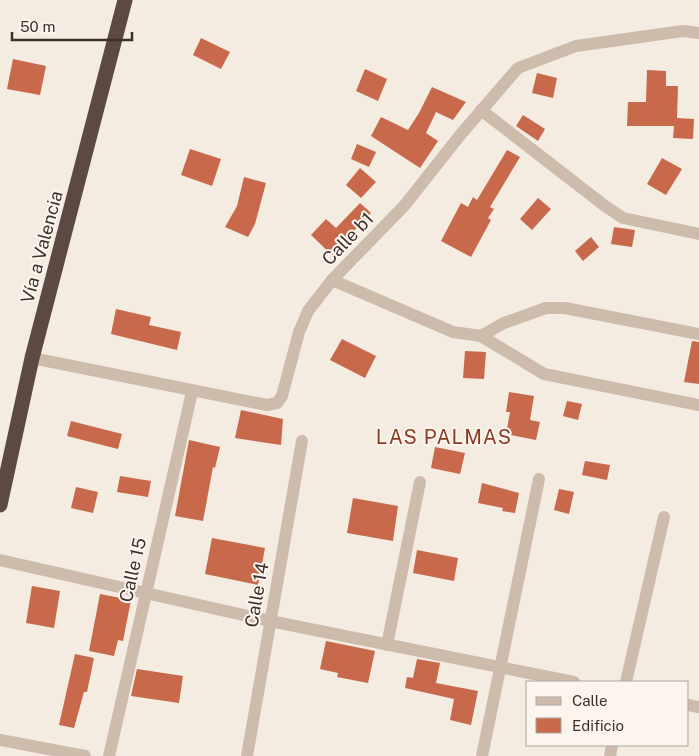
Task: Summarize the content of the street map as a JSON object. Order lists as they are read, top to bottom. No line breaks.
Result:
{"streets":{"highway":["Vía a Valencia"],"street":["Calle b1","Calle 15","Calle 14"]},"crossings":[["Calle b1","Vía a Valencia"],["Calle b1","Calle 15"]],"districts":["LAS PALMAS"],"legend":["Calle","Edificio"],"scale_bar":"50 m"}
